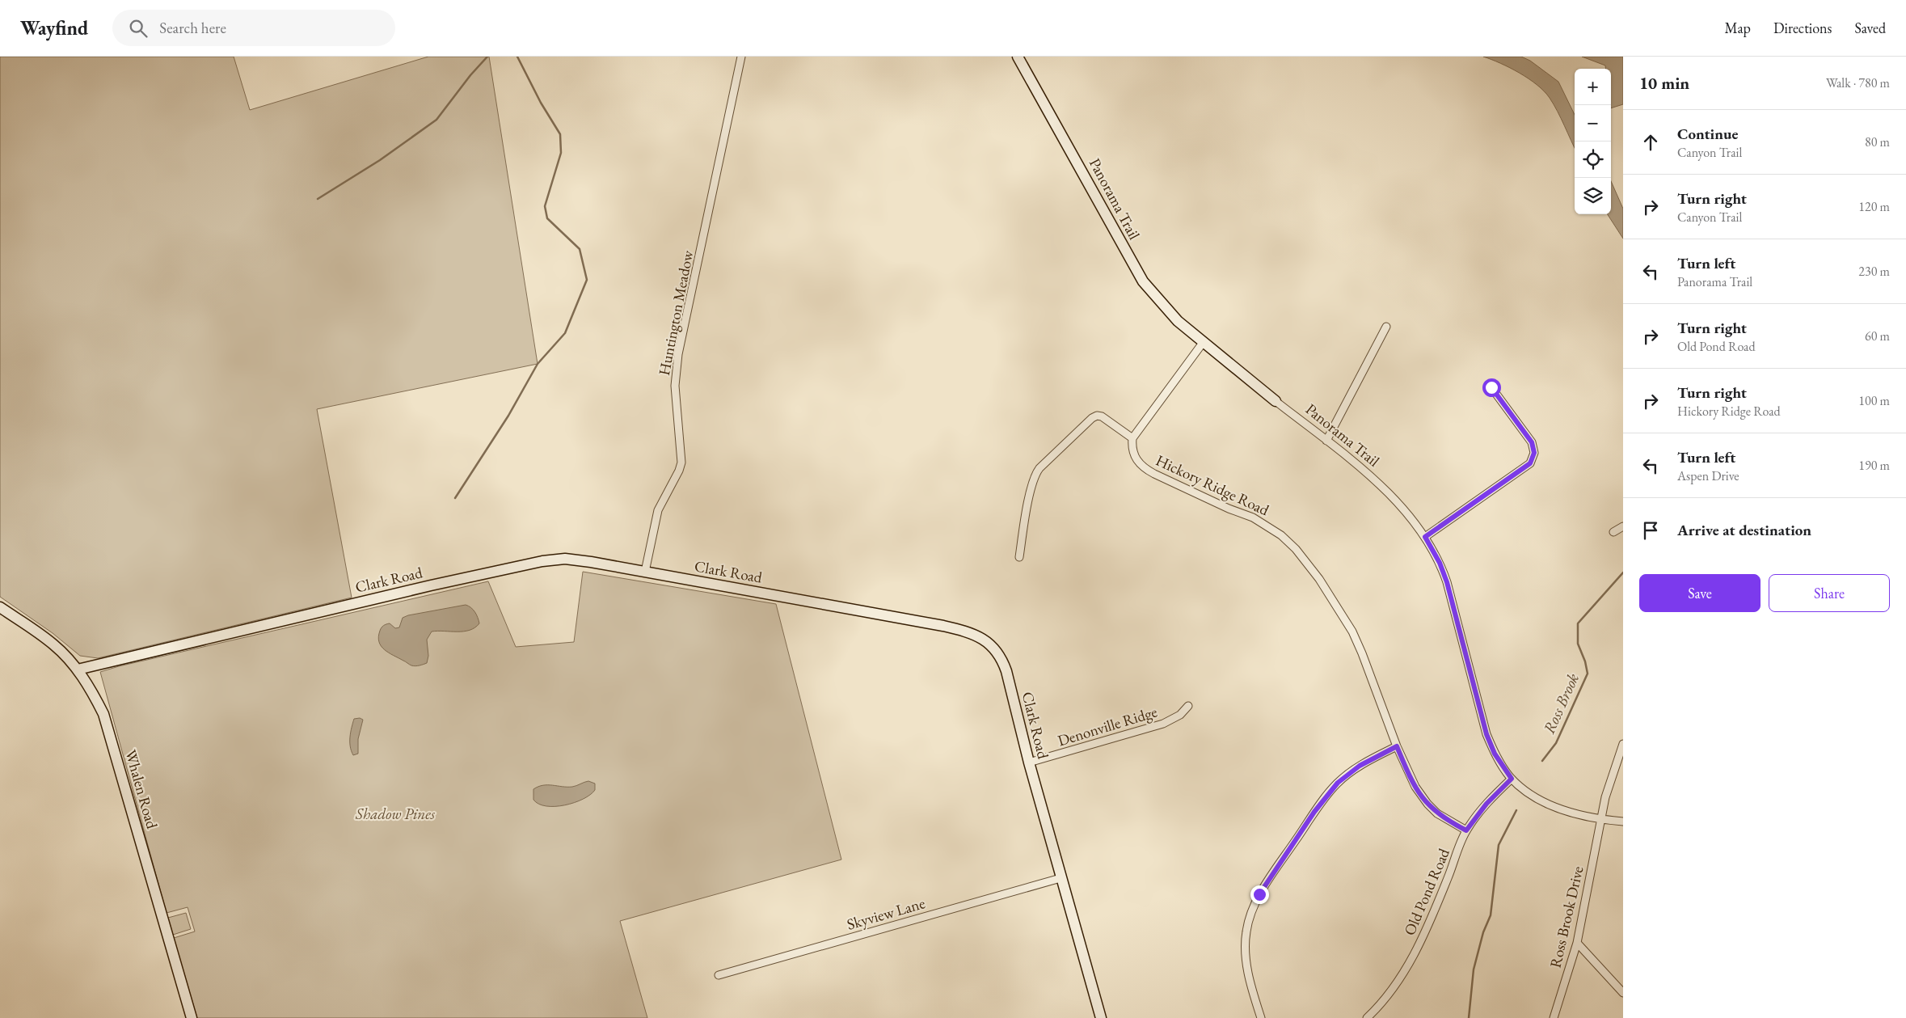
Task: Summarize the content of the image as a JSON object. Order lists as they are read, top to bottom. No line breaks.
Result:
{"streets":{"street":["Panorama Trail","Huntington Meadow","Hickory Ridge Road","Clark Road","Denonville Ridge","Whalen Road","Old Pond Road","Skyview Lane","Ross Brook Drive"]},"crossings":[["Panorama Trail","Old Pond Road"],["Panorama Trail","Ross Brook Drive"],["Huntington Meadow","Clark Road"],["Hickory Ridge Road","Old Pond Road"],["Clark Road","Denonville Ridge"],["Clark Road","Whalen Road"],["Clark Road","Skyview Lane"]],"water":["Ross Brook"],"parks":["Shadow Pines"],"page":{"header":"Wayfind","search":"Search here","nav":["Map","Directions","Saved"],"heading":["10 min","Walk · 780 m"],"map_buttons":["+","−"],"list":[["Continue","Canyon Trail","80 m"],["Turn right","Canyon Trail","120 m"],["Turn left","Panorama Trail","230 m"],["Turn right","Old Pond Road","60 m"],["Turn right","Hickory Ridge Road","100 m"],["Turn left","Aspen Drive","190 m"],"Arrive at destination"],"buttons":["Save","Share"]}}
